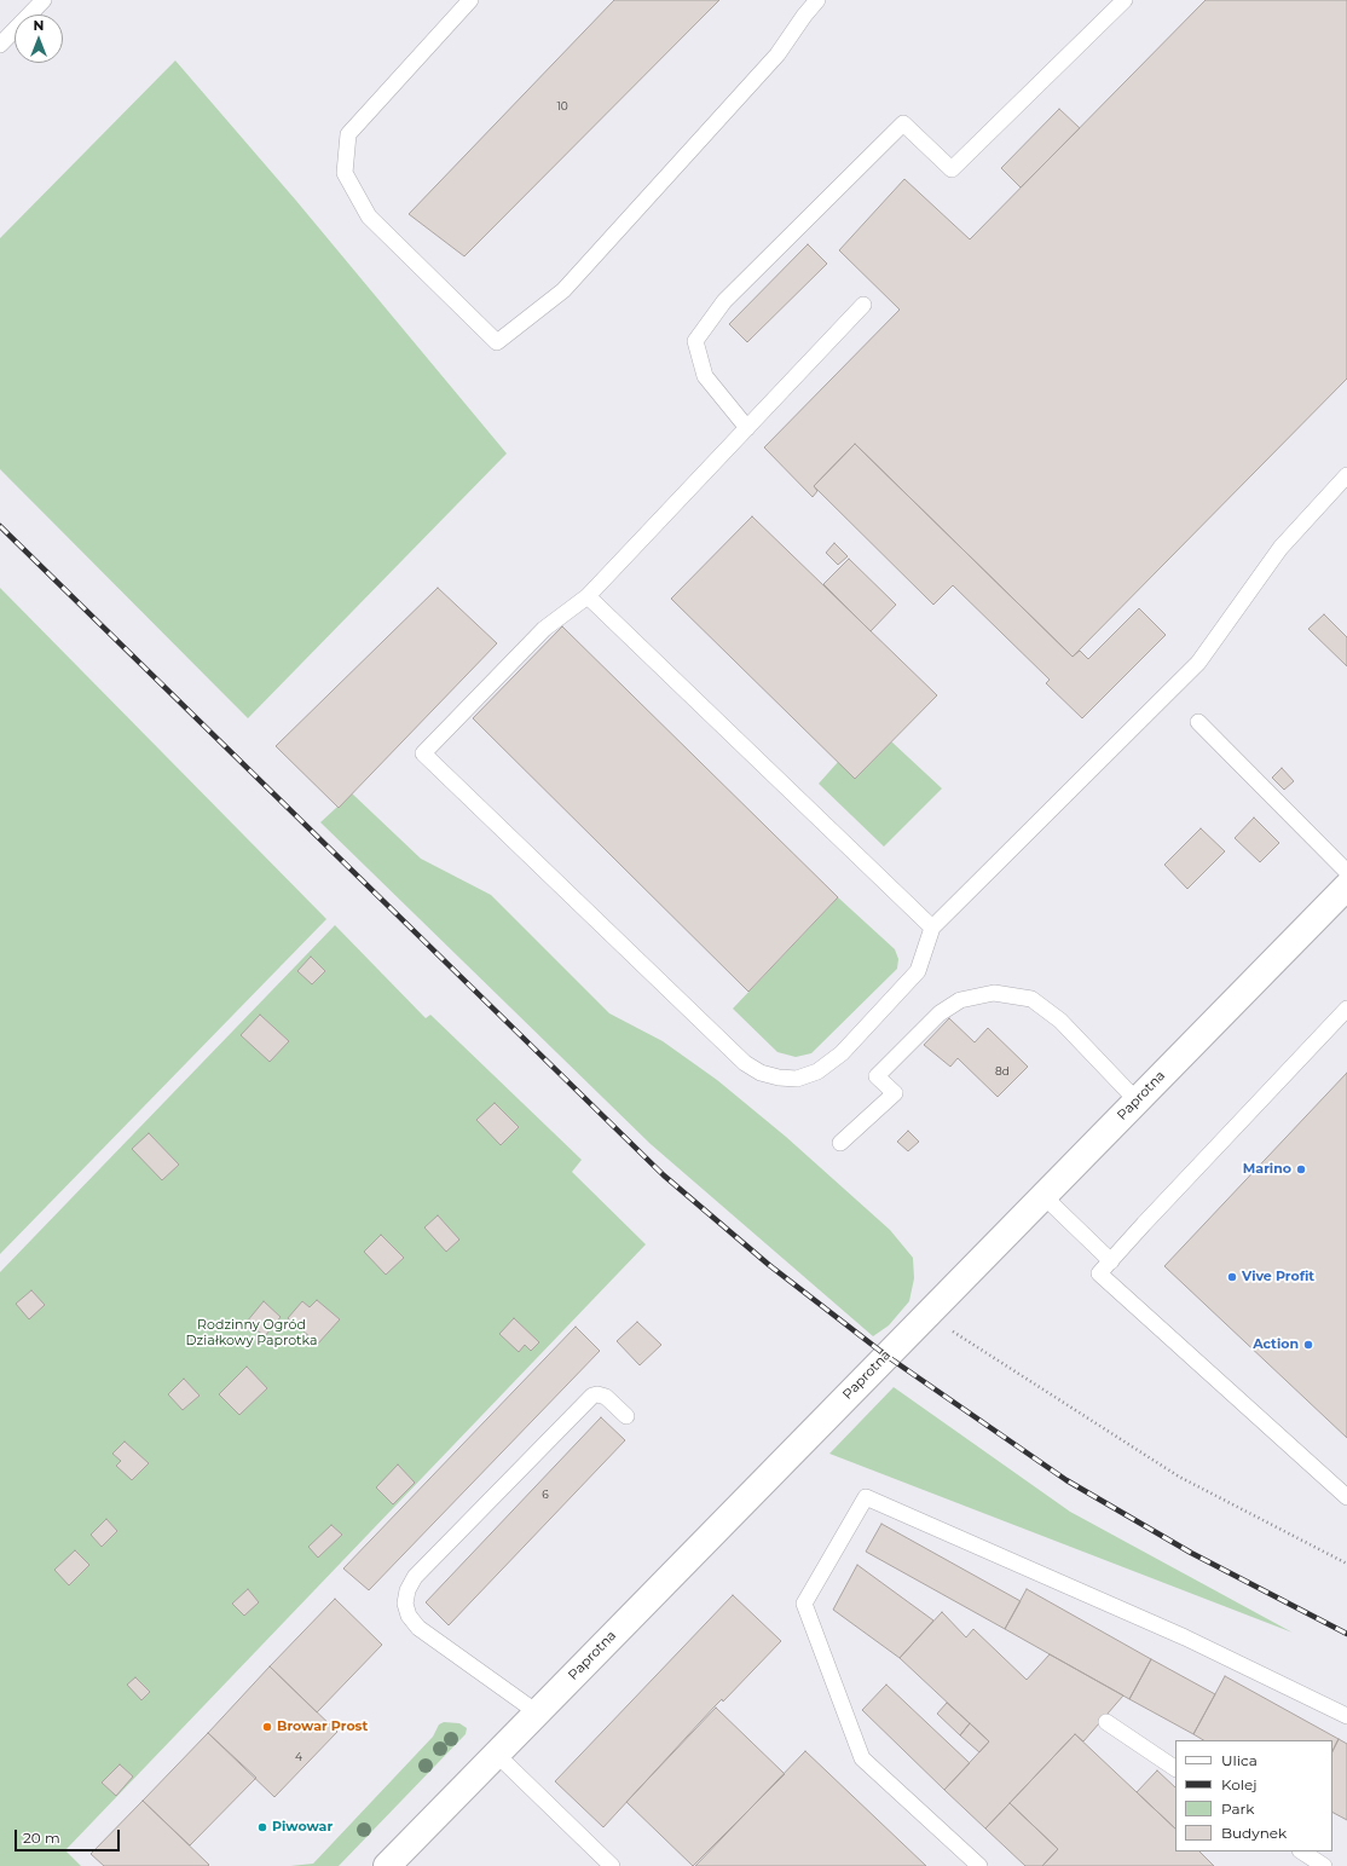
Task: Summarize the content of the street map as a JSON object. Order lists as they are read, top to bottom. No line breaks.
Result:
{"streets":{"street":["Paprotna"]},"parks":["Rodzinny Ogród Działkowy Paprotka"],"places":["Marino","Vive Profit","Action","Browar Prost","Piwowar"],"house_numbers":["10","8d","6","4"],"legend":["Ulica","Kolej","Park","Budynek"],"scale_bar":"20 m","north":"top"}
